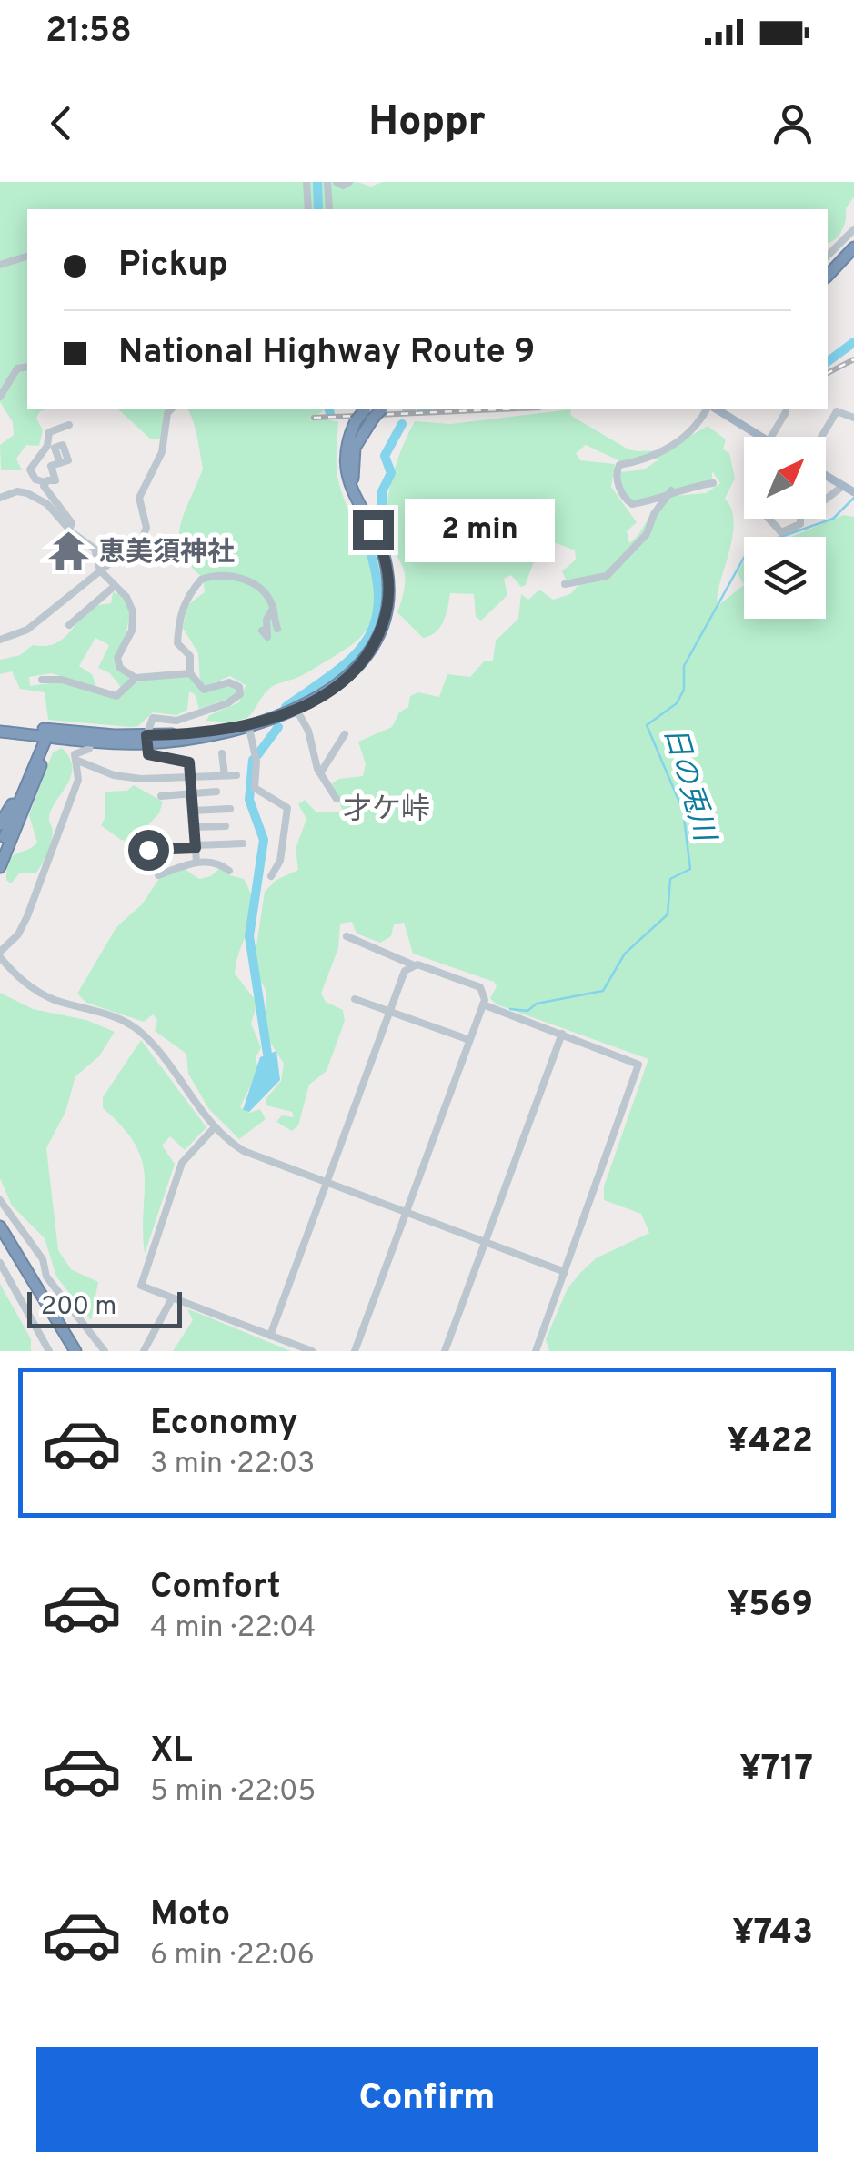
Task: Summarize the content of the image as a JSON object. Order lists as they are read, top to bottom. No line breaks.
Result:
{"districts":["才ケ峠"],"water":["日の兎川"],"places":{"temple":["恵美須神社"]},"scale_bar":"200 m","north":"top right","page":{"status":"21:58","header":"Hoppr","banner":["Pickup","National Highway Route 9"],"bubble":"2 min","scale":"200 m","list":[{"name":"Economy","note":"3 min · 22:03","value":"¥422"},{"name":"Comfort","note":"4 min · 22:04","value":"¥569"},{"name":"XL","note":"5 min · 22:05","value":"¥717"},{"name":"Moto","note":"6 min · 22:06","value":"¥743"}],"buttons":"Confirm"}}
